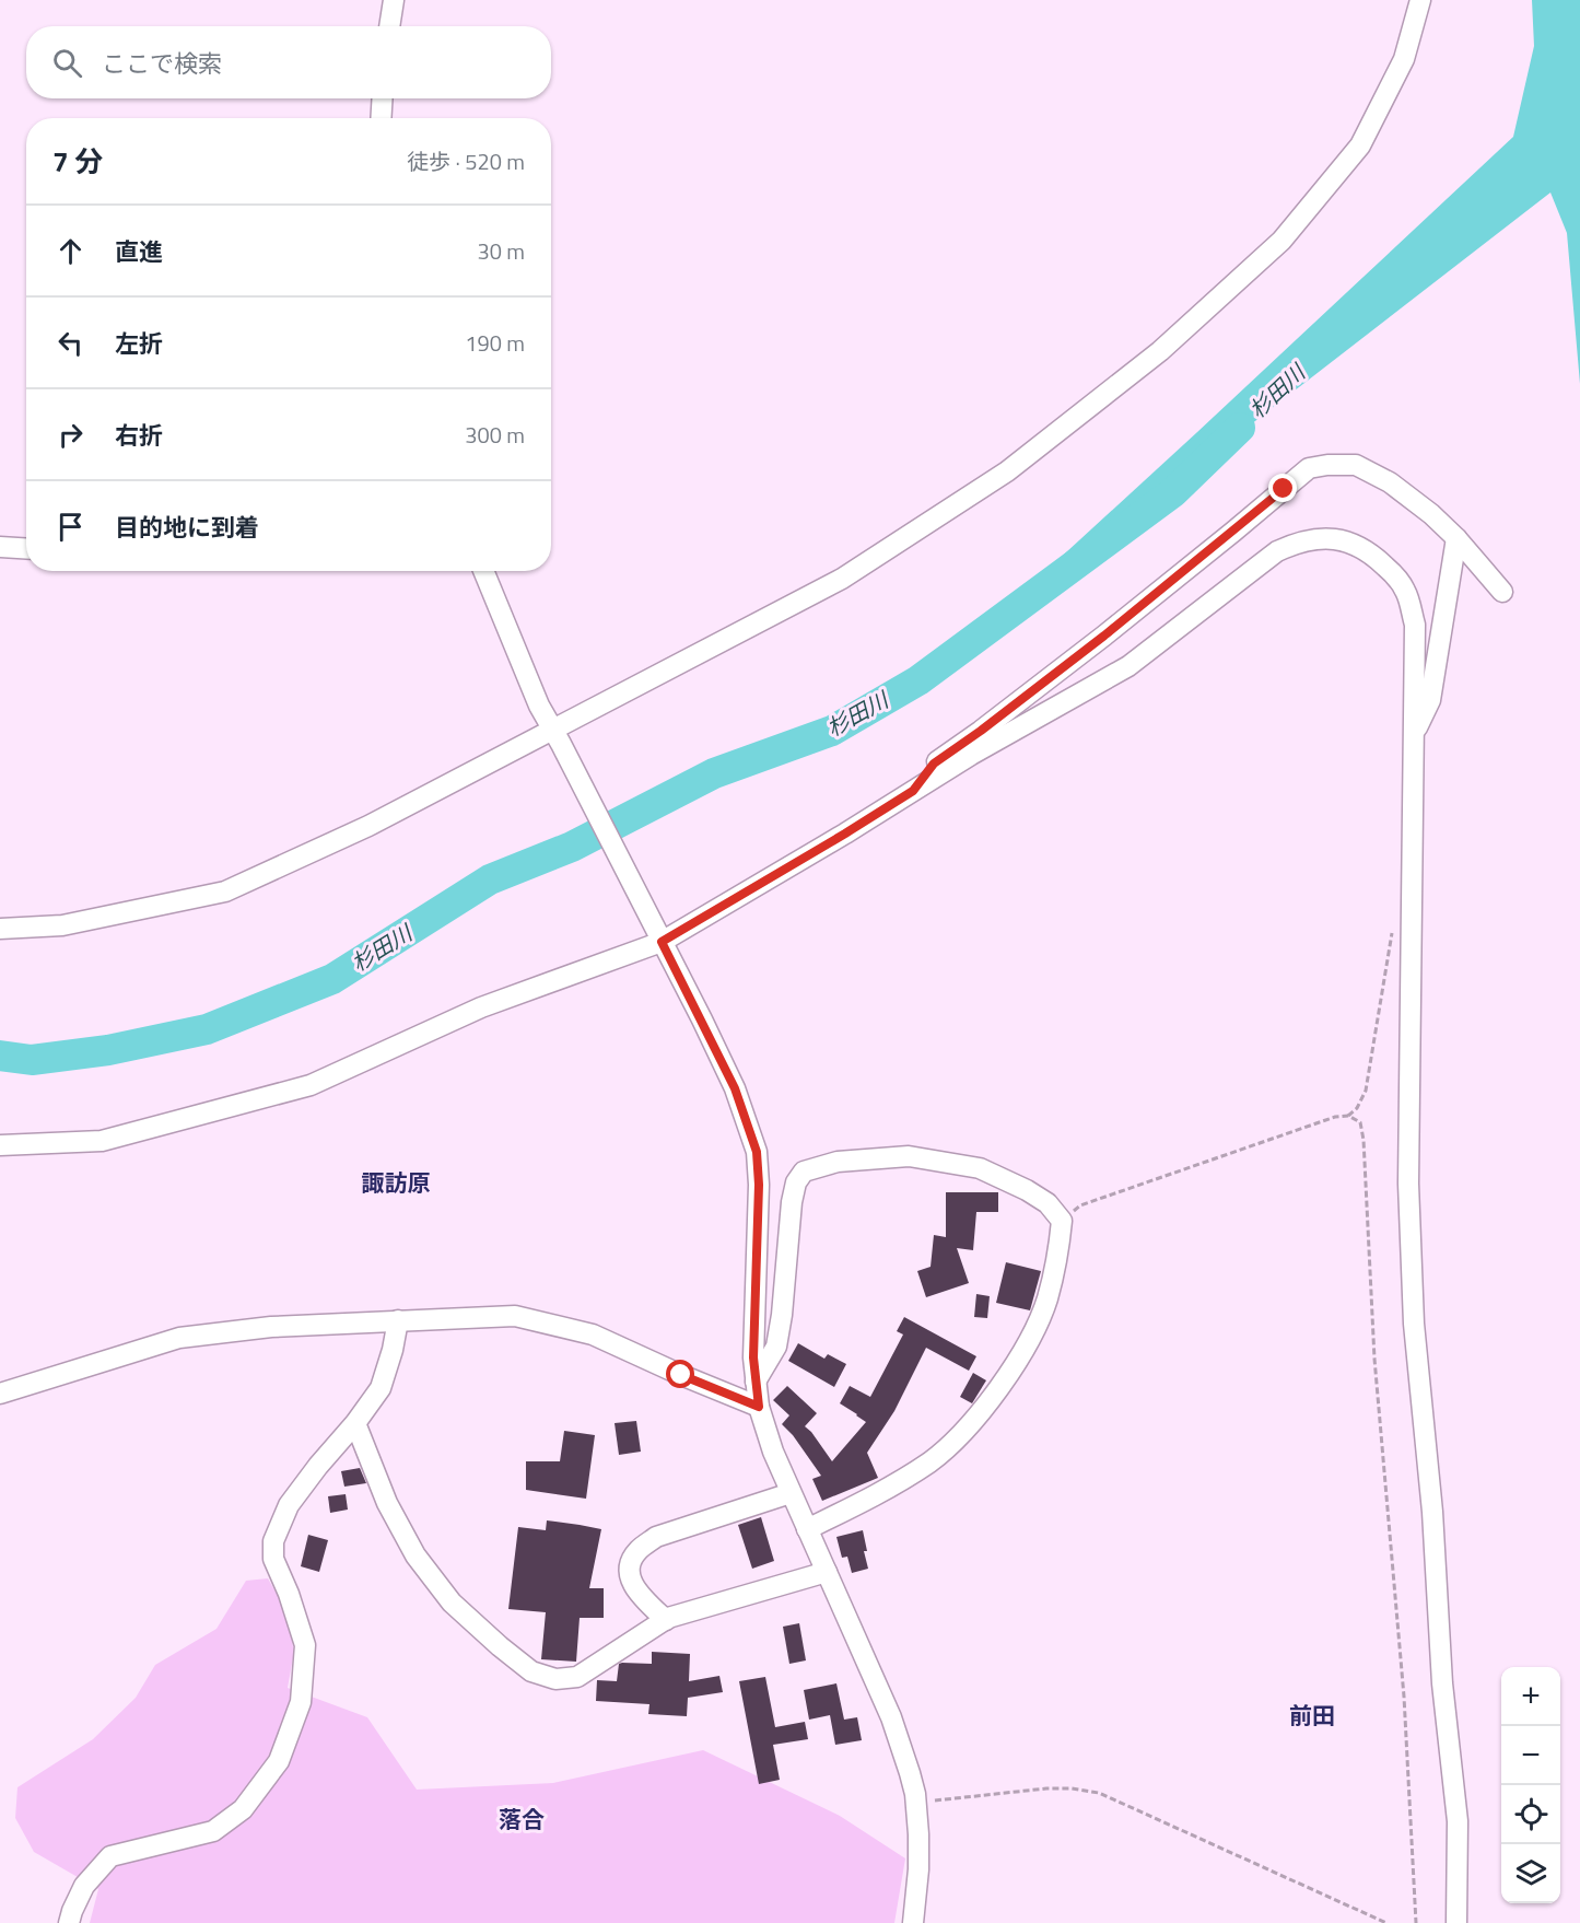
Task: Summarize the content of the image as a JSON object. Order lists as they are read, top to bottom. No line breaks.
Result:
{"districts":["諏訪原","前田","落合"],"water":["杉田川"],"page":{"search":"ここで検索","heading":["7 分","徒歩 · 520 m"],"list":[["直進","30 m"],["左折","190 m"],["右折","300 m"],"目的地に到着"],"map_buttons":["+","−"]}}
